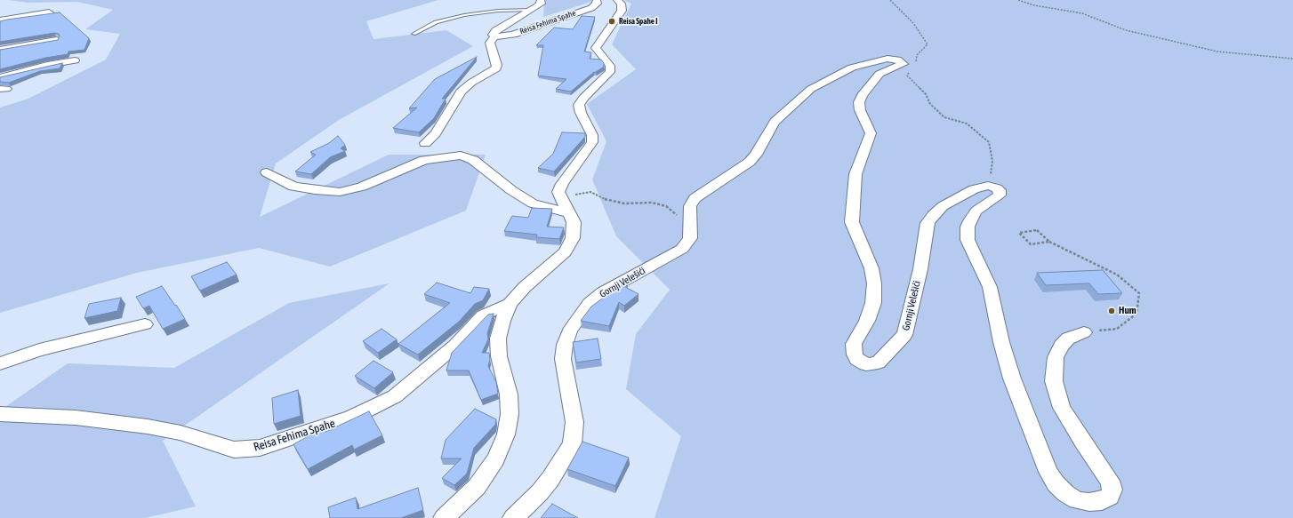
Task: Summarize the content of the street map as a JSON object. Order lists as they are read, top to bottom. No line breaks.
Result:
{"streets":{"street":["Reisa Fehima Spahe","Gornji Velešići"]},"places":["Reisa Spahe I","Hum"]}
